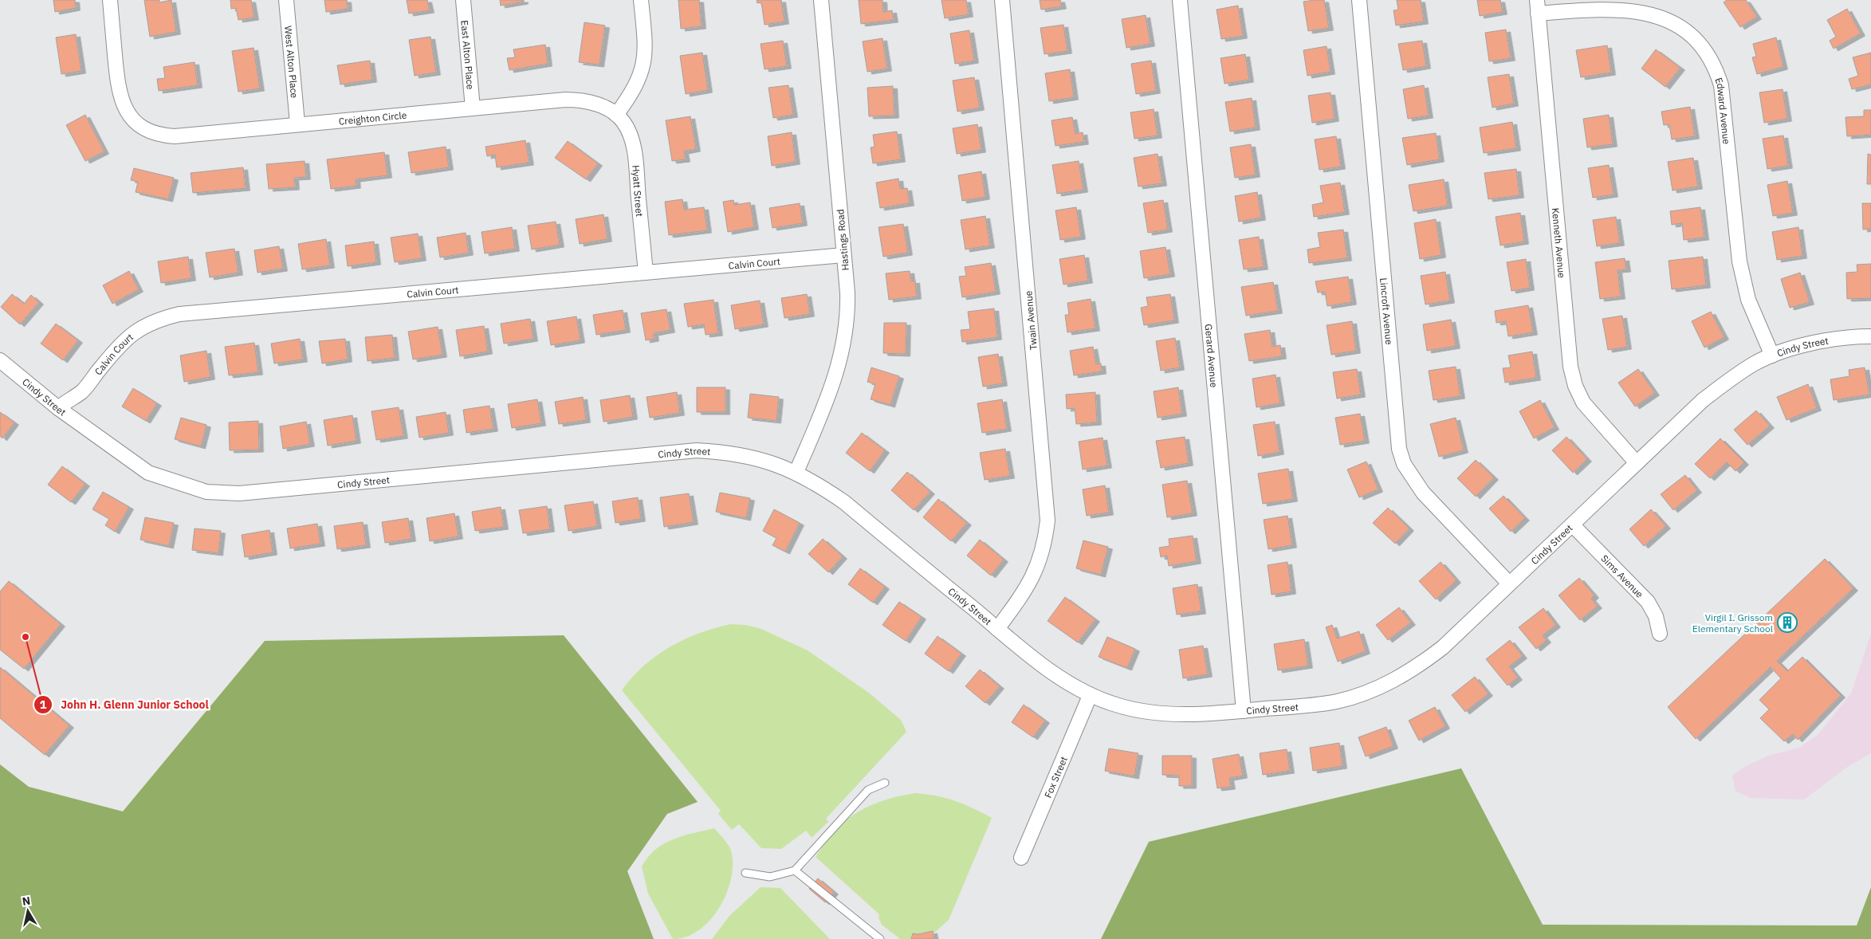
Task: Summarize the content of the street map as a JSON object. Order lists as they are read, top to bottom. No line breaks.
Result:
{"streets":{"street":["East Alton Place","West Alton Place","Edward Avenue","Creighton Circle","Hyatt Street","Hastings Road","Kenneth Avenue","Calvin Court","Lincroft Avenue","Twain Avenue","Cindy Street","Gerard Avenue","Sims Avenue","Fox Street"]},"crossings":[["East Alton Place","Creighton Circle"],["West Alton Place","Creighton Circle"],["Edward Avenue","Kenneth Avenue"],["Edward Avenue","Cindy Street"],["Creighton Circle","Hyatt Street"],["Hyatt Street","Calvin Court"],["Hastings Road","Calvin Court"],["Hastings Road","Cindy Street"],["Kenneth Avenue","Cindy Street"],["Calvin Court","Cindy Street"],["Lincroft Avenue","Cindy Street"],["Twain Avenue","Cindy Street"],["Cindy Street","Gerard Avenue"],["Cindy Street","Sims Avenue"],["Cindy Street","Fox Street"]],"places":{"building":["Virgil I. Grissom Elementary School"],"other":["John H. Glenn Junior School"]},"north":"top"}
